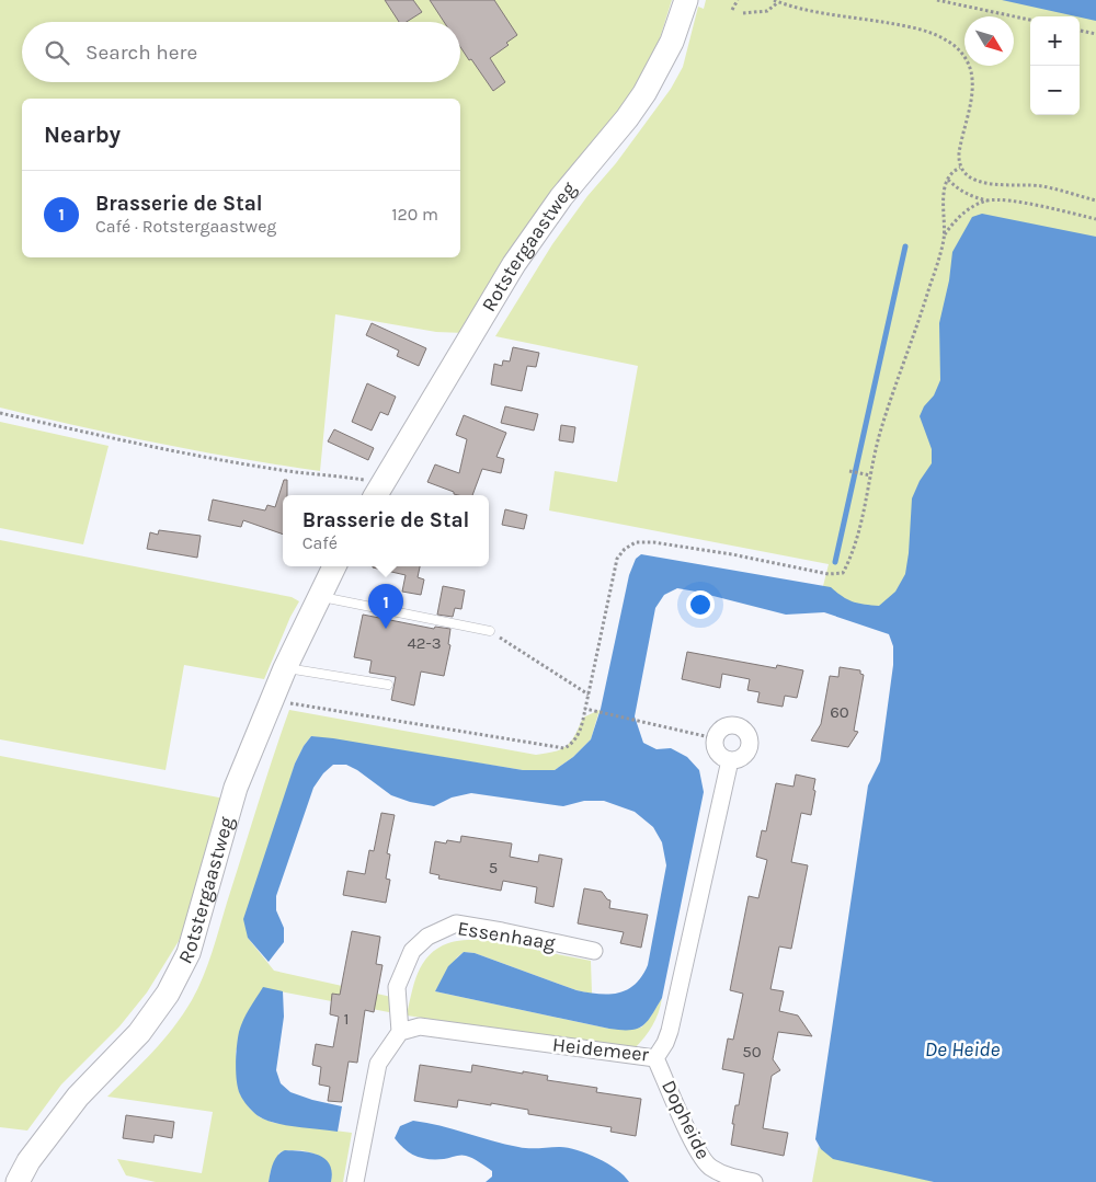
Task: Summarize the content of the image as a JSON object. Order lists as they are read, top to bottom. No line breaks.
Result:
{"streets":{"street":["Rotstergaastweg","Essenhaag","Heidemeer","Dopheide"]},"crossings":[["Essenhaag","Heidemeer"],["Heidemeer","Dopheide"]],"water":["De Heide"],"house_numbers":["42-3","60","5","1","50"],"north":"bottom right","page":{"map_buttons":["+","−"],"search":"Search here","heading":"Nearby","list":[{"mark":"1","name":"Brasserie de Stal","note":"Café · Rotstergaastweg","value":"120 m"}],"popup":["Brasserie de Stal","Café"],"pins":"1"}}
